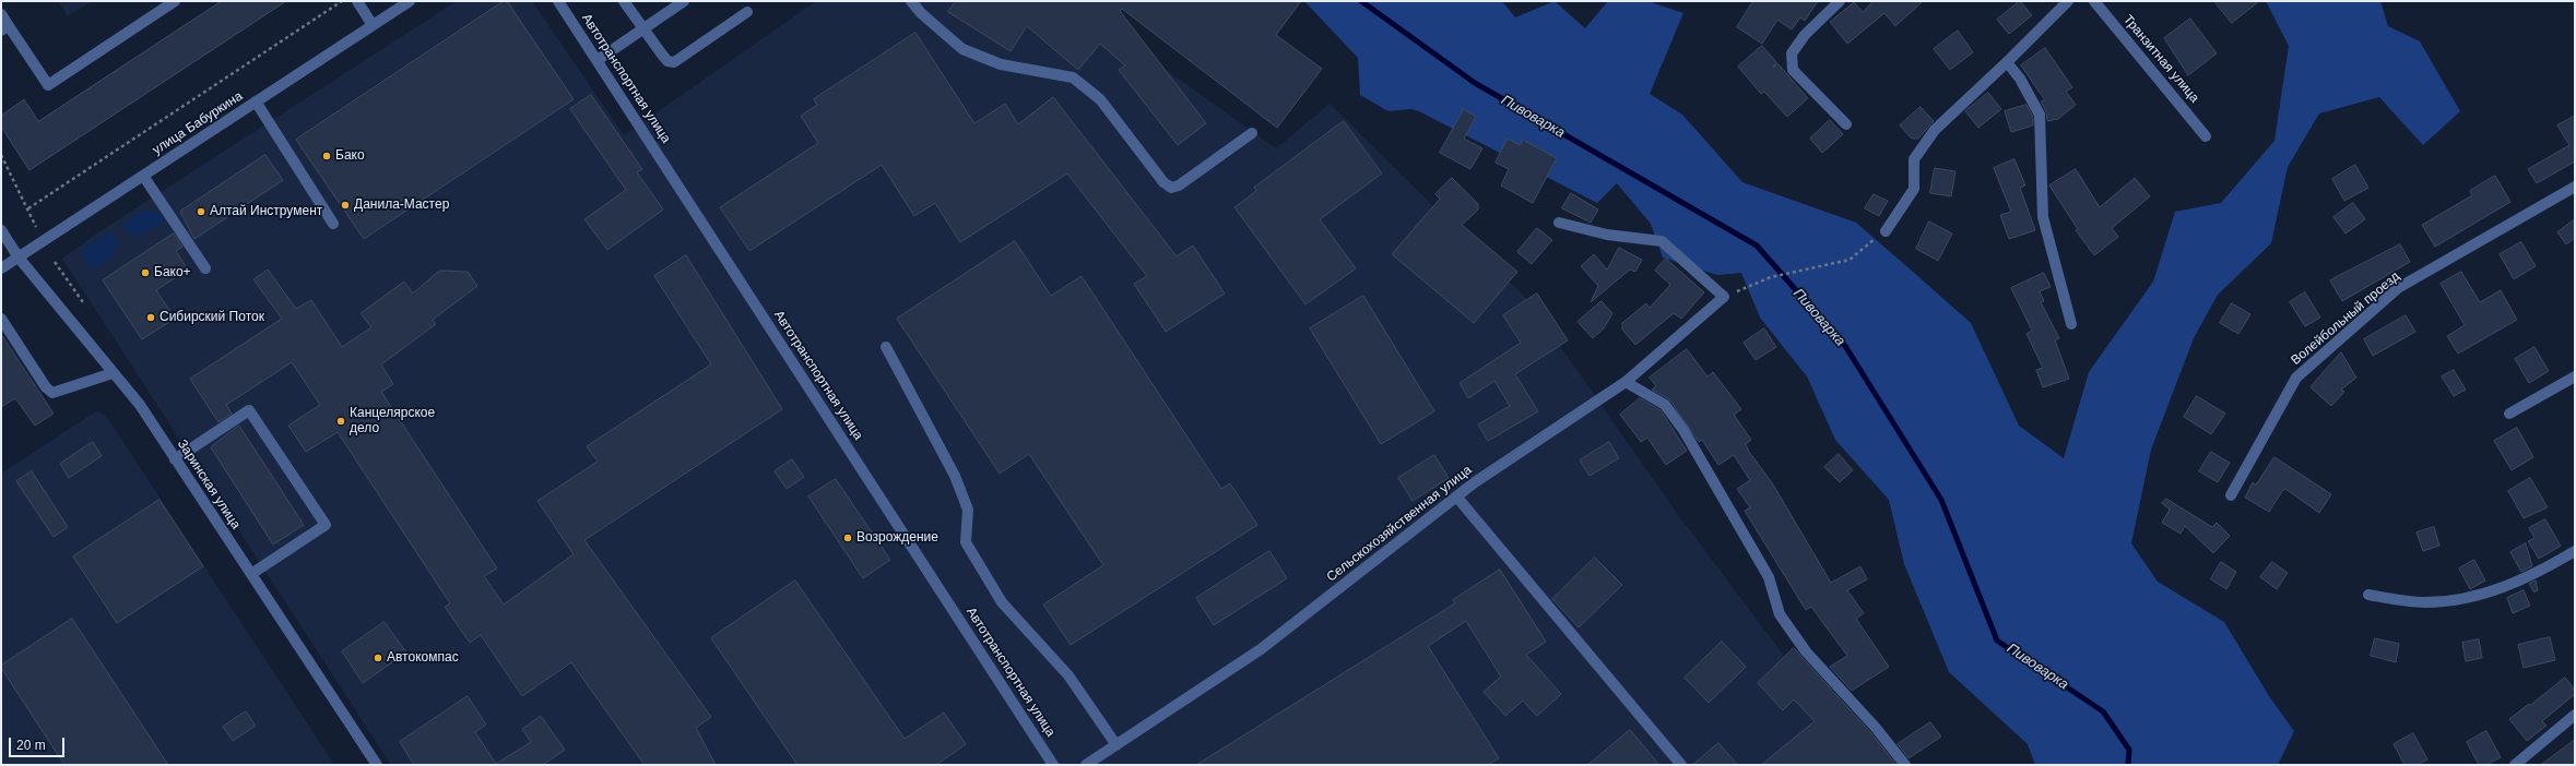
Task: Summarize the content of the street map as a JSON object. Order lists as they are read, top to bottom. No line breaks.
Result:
{"streets":{"street":["Транзитная улица","Автотранспортная улица","улица Бабуркина","Волейбольный проезд","Заринская улица","Сельскохозяйственная улица"]},"crossings":[["улица Бабуркина","Заринская улица"]],"water":["Пивоварка"],"places":["Бако","Данила-Мастер","Алтай Инструмент","Бако+","Сибирский Поток","Канцелярское дело","Возрождение","Автокомпас"],"scale_bar":"20 m"}
